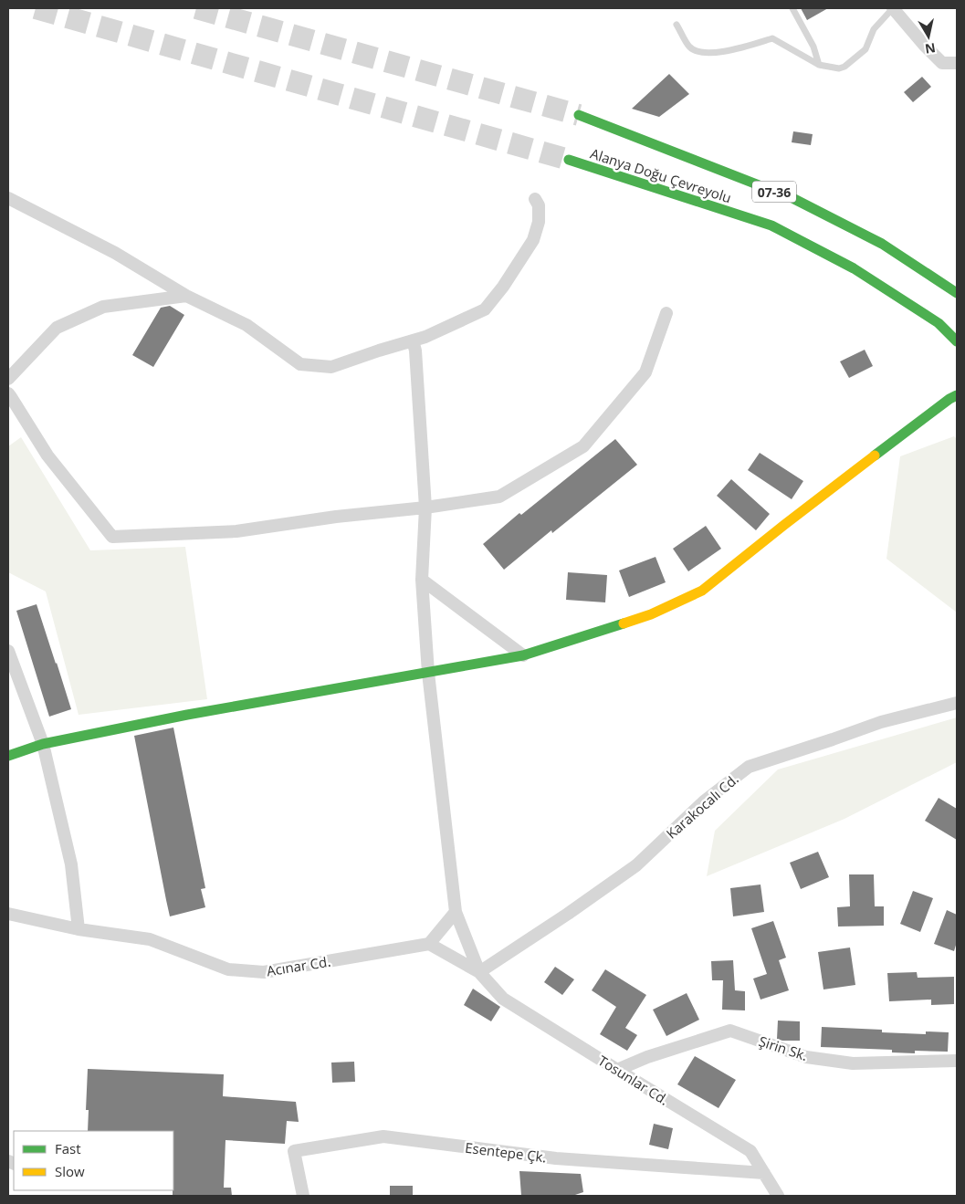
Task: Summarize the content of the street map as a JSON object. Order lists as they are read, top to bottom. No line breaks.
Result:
{"streets":{"main road":["Alanya Doğu Çevreyolu","07-36"],"street":["Karakocalı Cd.","Acınar Cd.","Şirin Sk.","Tosunlar Cd.","Esentepe Çk."]},"crossings":[["Karakocalı Cd.","Tosunlar Cd."],["Şirin Sk.","Tosunlar Cd."],["Tosunlar Cd.","Esentepe Çk."]],"legend":["Fast","Slow"],"north":"bottom"}
